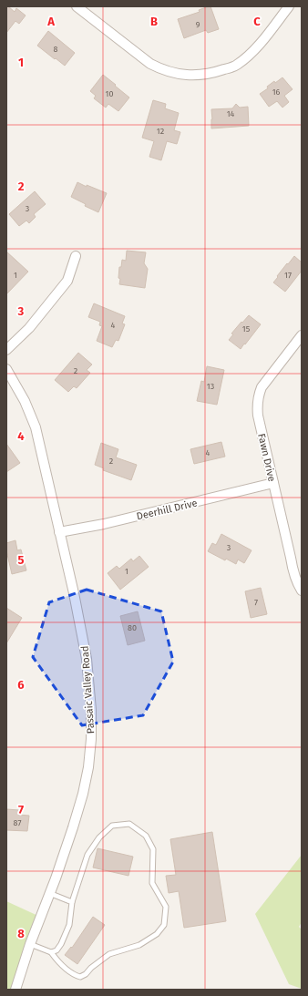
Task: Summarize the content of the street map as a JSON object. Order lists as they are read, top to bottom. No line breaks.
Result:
{"streets":{"street":["Fawn Drive","Deerhill Drive","Passaic Valley Road"]},"crossings":[["Fawn Drive","Deerhill Drive"],["Deerhill Drive","Passaic Valley Road"]],"house_numbers":["9","8","16","10","14","12","3","1","17","4","15","2","13","4","2","3","1","7","80","87"],"grid":{"columns":["A","B","C"],"rows":["1","2","3","4","5","6","7","8"]}}
